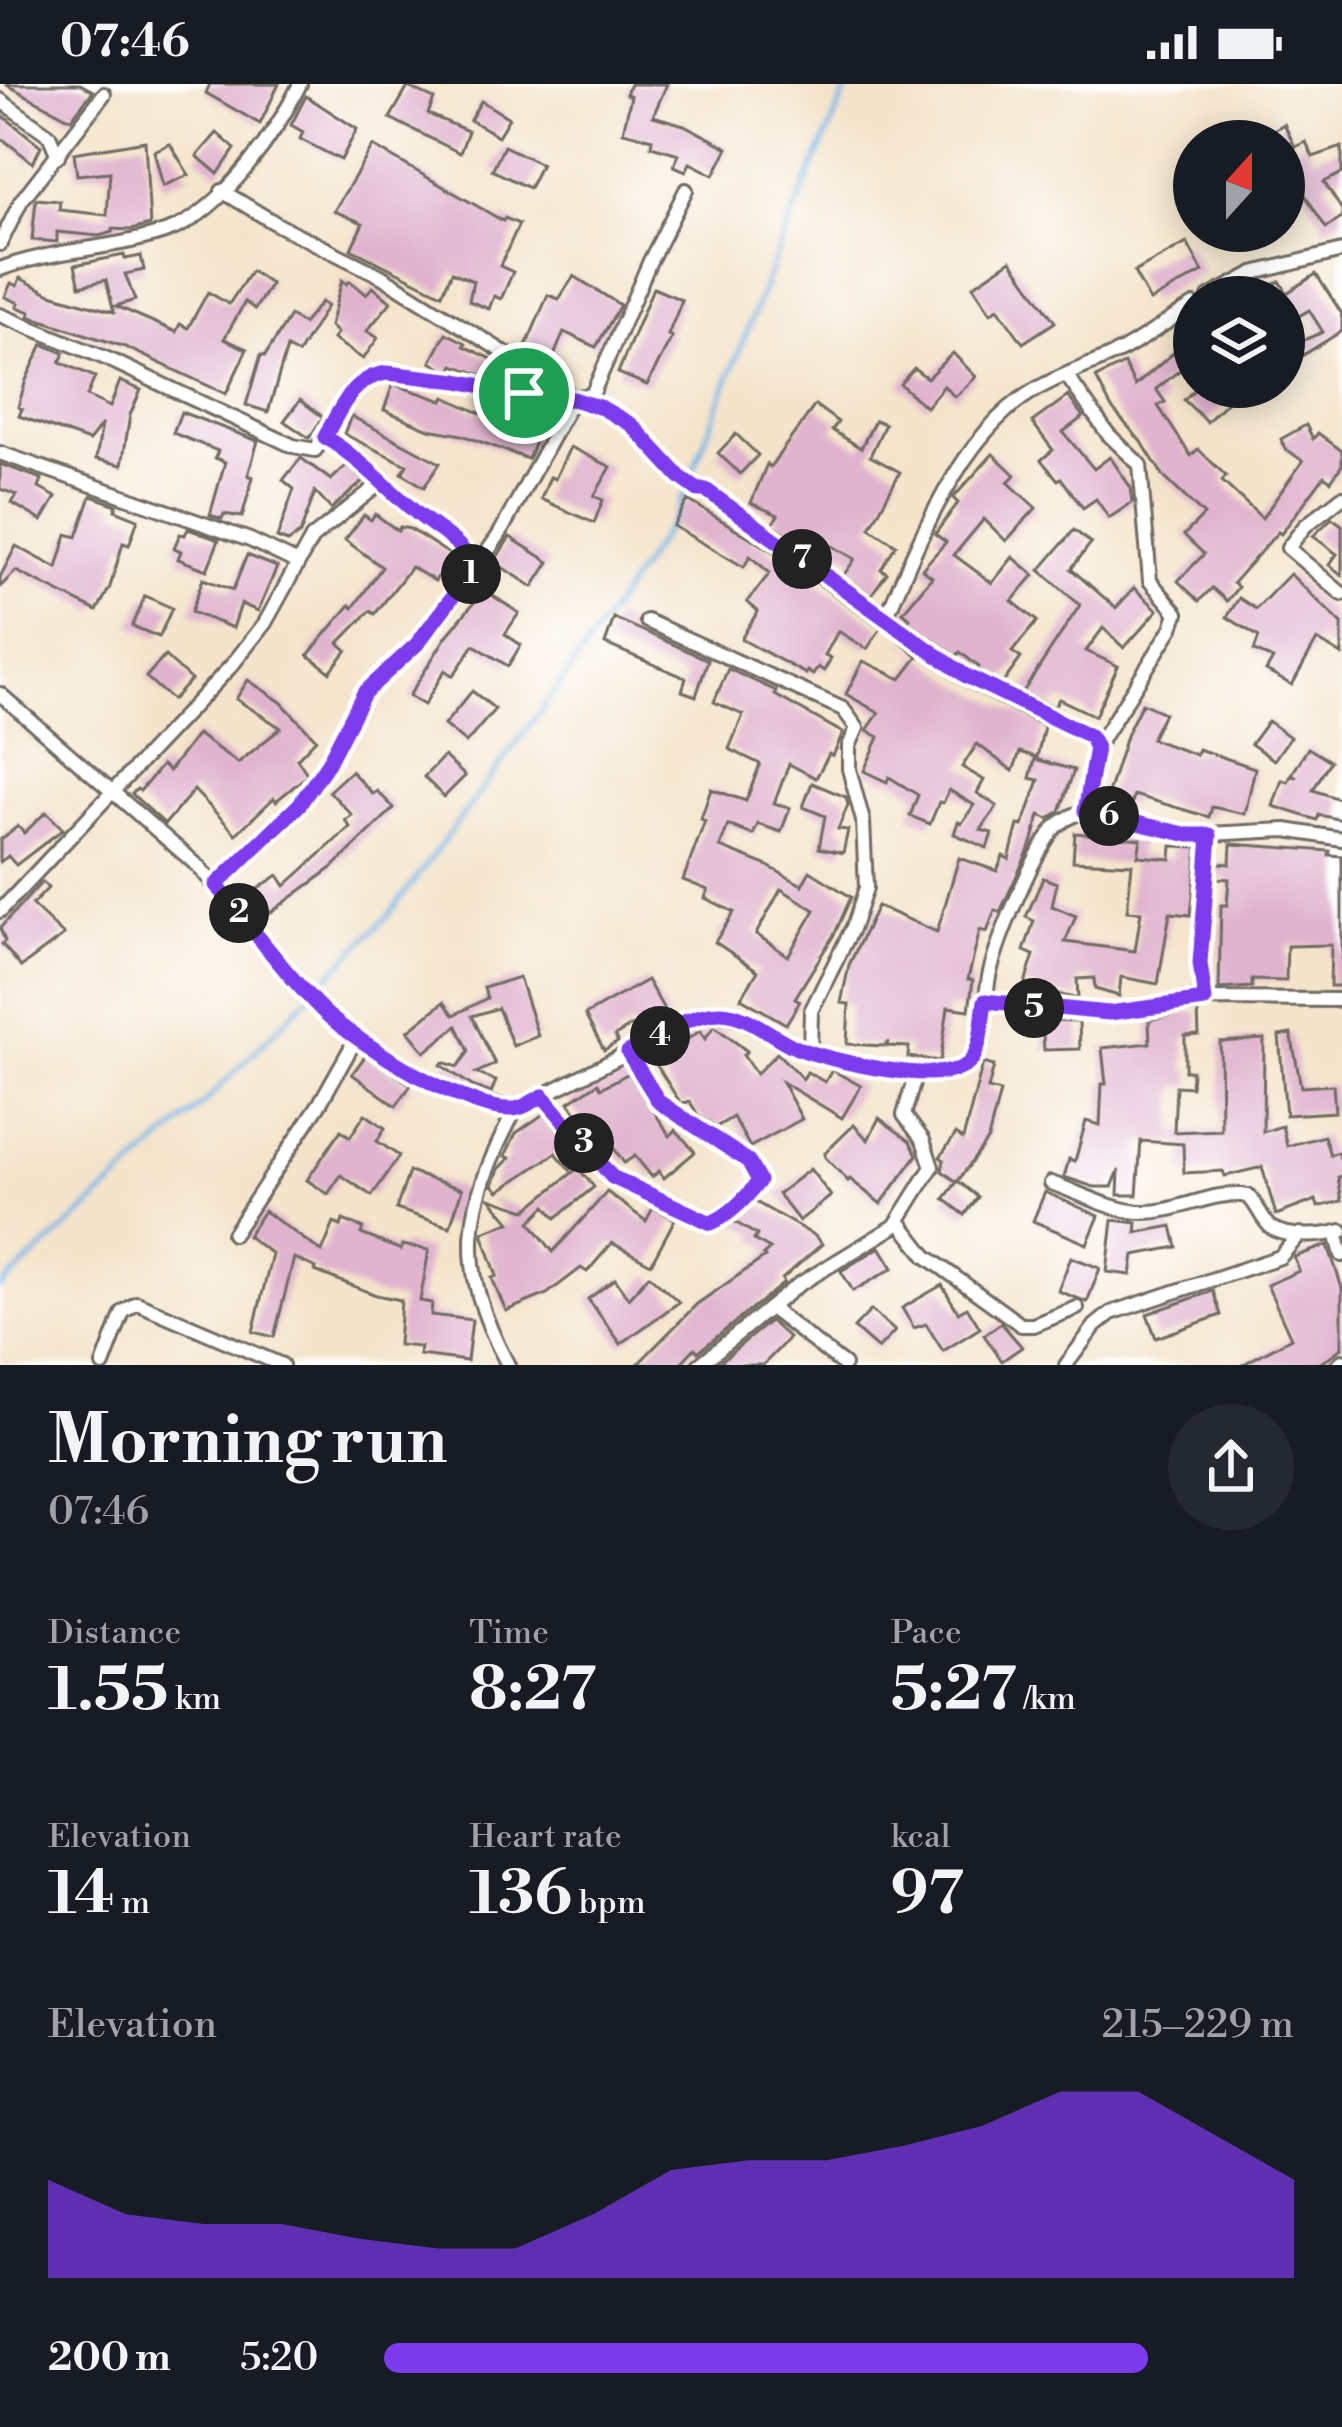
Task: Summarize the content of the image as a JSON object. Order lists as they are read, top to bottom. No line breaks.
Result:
{"north":"top","page":{"status":"07:46","pins":["7","1","6","2","5","4","3"],"heading":["Morning run","07:46"],"stats":[["Distance","1.55 km"],["Time","8:27"],["Pace","5:27 /km"],["Elevation","14 m"],["Heart rate","136 bpm"],["kcal","97"]],"chart":["Elevation","215–229 m"],"list":[{"name":"200 m","note":"5:20"}]}}
